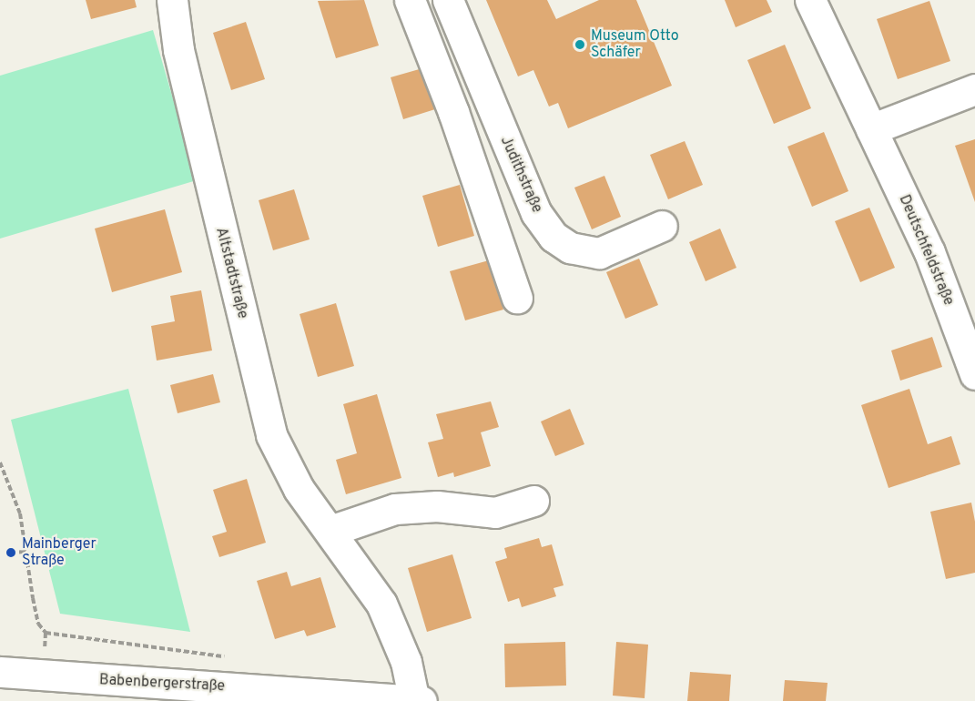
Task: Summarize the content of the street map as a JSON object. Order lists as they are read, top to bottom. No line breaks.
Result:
{"streets":{"street":["Judithstraße","Deutschfeldstraße","Altstadtstraße","Babenbergerstraße"]},"crossings":[["Altstadtstraße","Babenbergerstraße"]],"places":["Museum Otto Schäfer","Mainberger Straße"]}
